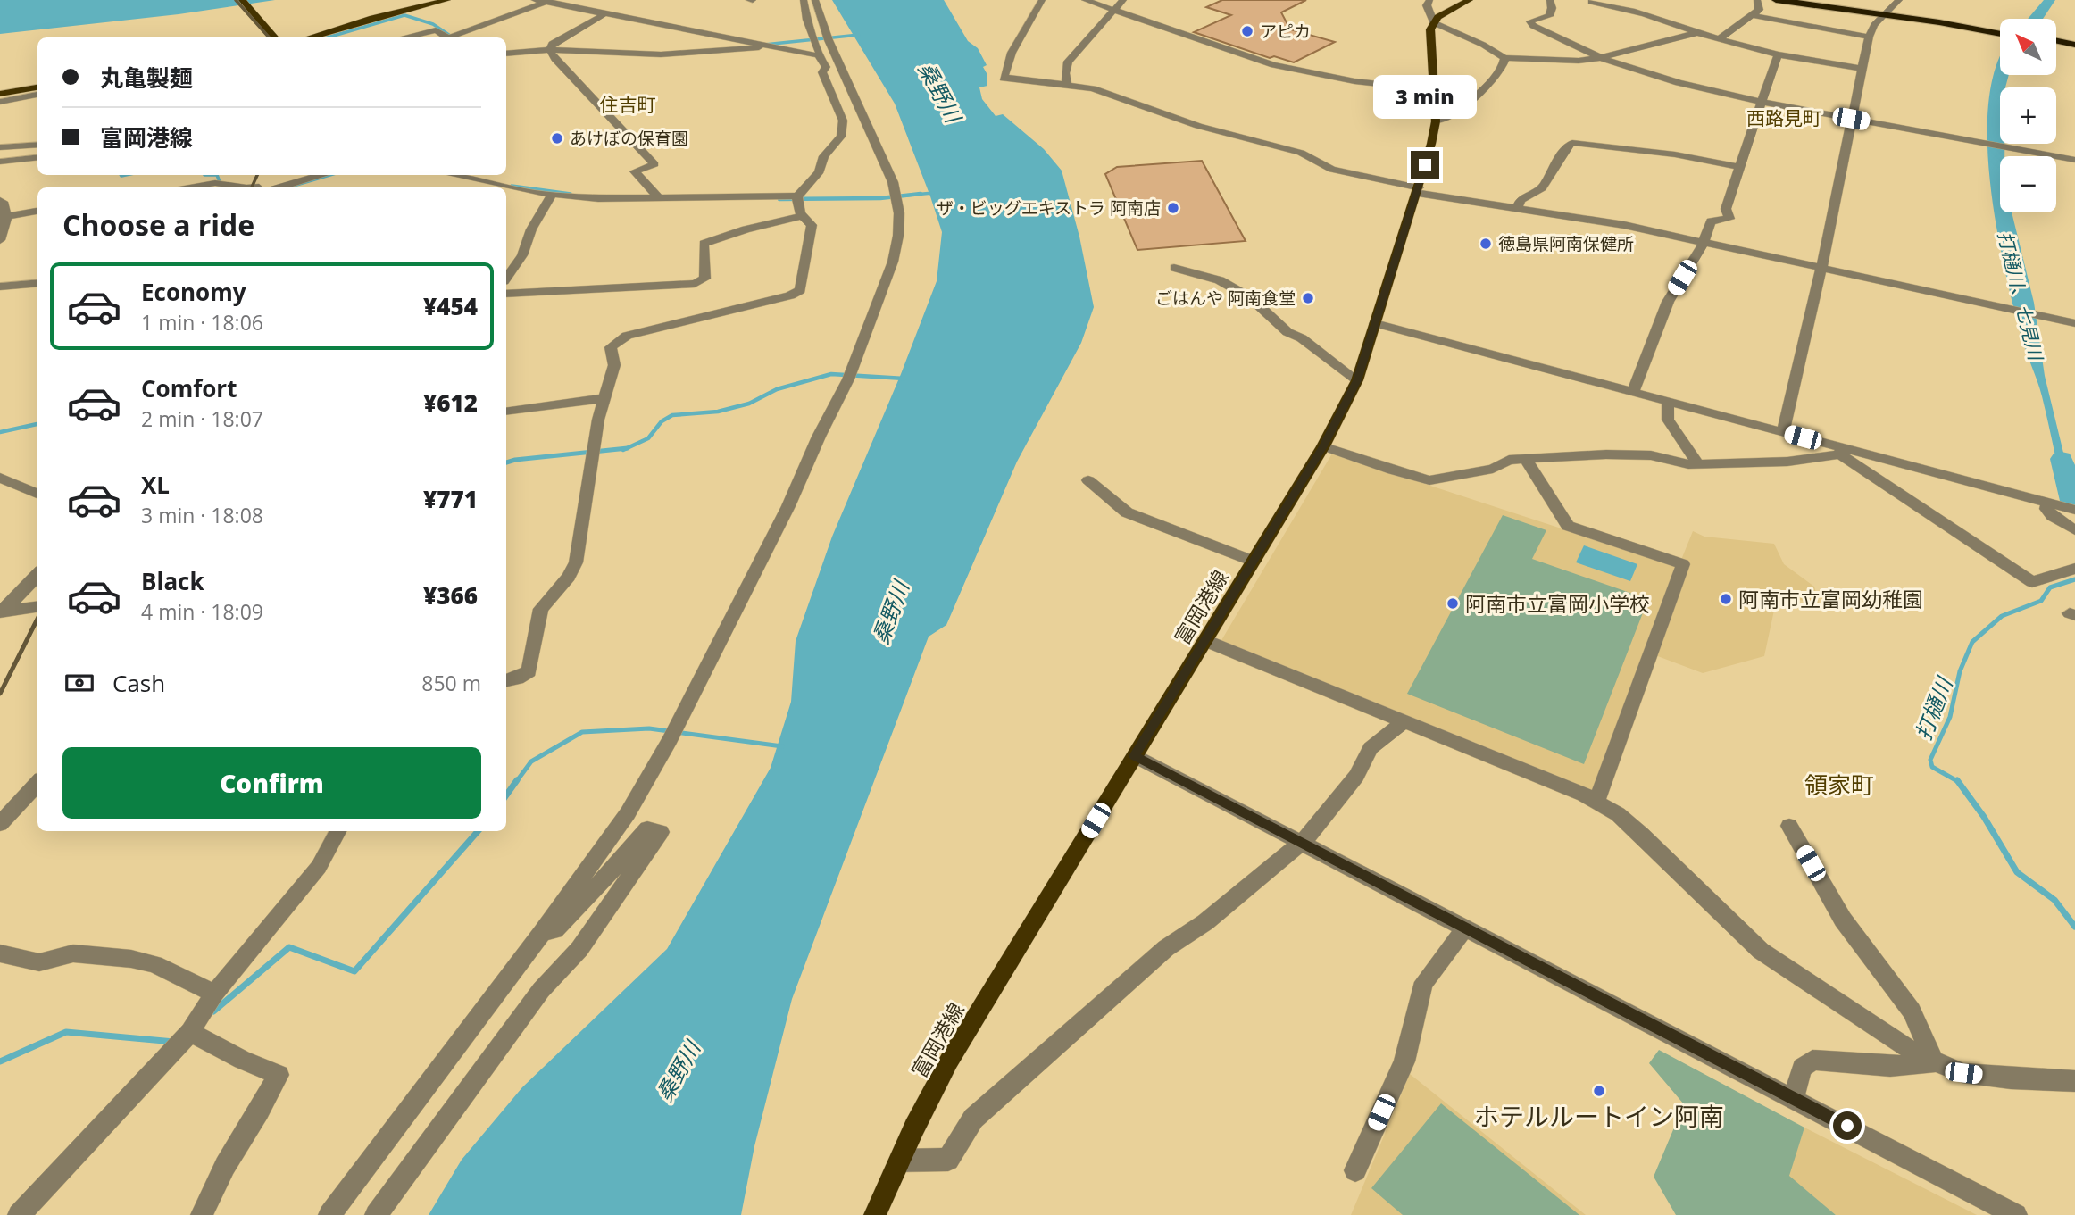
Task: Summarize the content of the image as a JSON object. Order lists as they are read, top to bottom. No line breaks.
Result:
{"streets":{"main road":["富岡港線"]},"districts":["住吉町","西路見町","領家町"],"water":["桑野川","打樋川、七見川","打樋川"],"places":["アピカ","あけぼの保育園","ザ・ビッグエキストラ 阿南店","徳島県阿南保健所","ごはんや 阿南食堂","阿南市立富岡幼稚園","阿南市立富岡小学校","ホテルルートイン阿南"],"north":"top left","page":{"map_buttons":["+","−"],"banner":["丸亀製麺","富岡港線"],"bubble":"3 min","heading":"Choose a ride","list":[{"name":"Economy","note":"1 min · 18:06","value":"¥454"},{"name":"Comfort","note":"2 min · 18:07","value":"¥612"},{"name":"XL","note":"3 min · 18:08","value":"¥771"},{"name":"Black","note":"4 min · 18:09","value":"¥366"}],"pay":["Cash","850 m"],"buttons":"Confirm"}}
